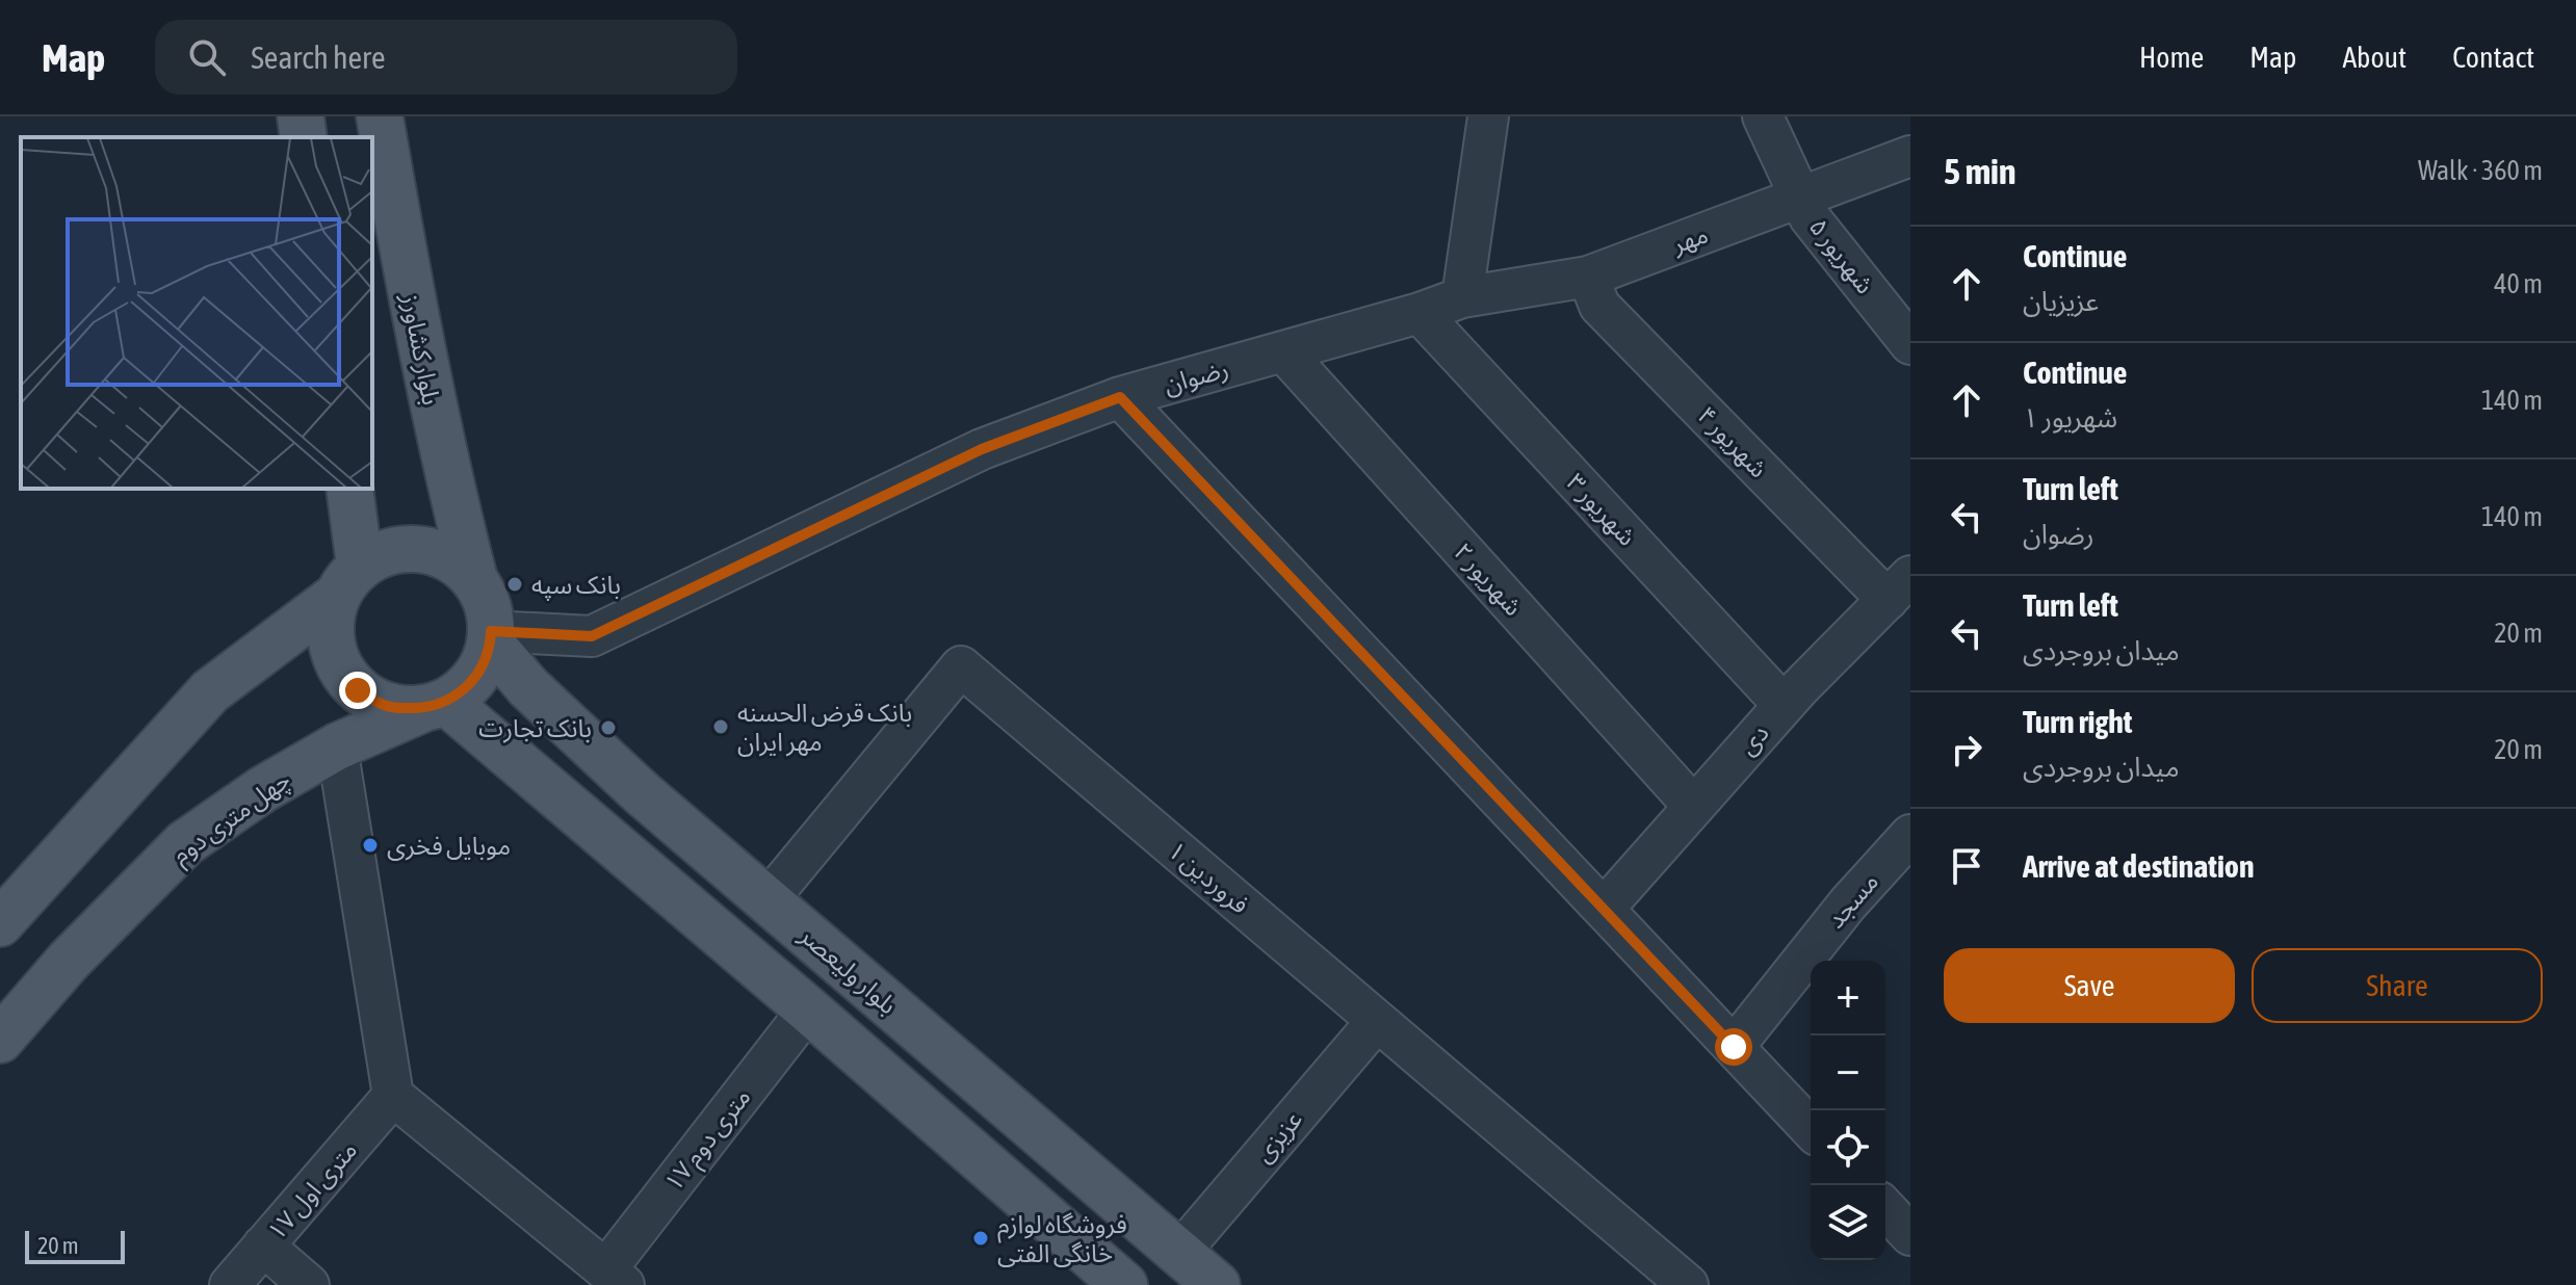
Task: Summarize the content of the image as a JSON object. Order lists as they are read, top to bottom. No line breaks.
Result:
{"streets":{"main road":["بلوار کشاورز","چهل متری دوم","بلوار ولیعصر"],"street":["مهر","شهریور ۵","رضوان","شهریور ۴","شهریور ۳","شهریور ۲","دی","فروردین ۱","مسجد","عزیزی","۱۷ متری دوم","۱۷ متری اول"]},"crossings":[["مهر","شهریور ۵"],["مهر","رضوان"],["مهر","شهریور ۴"],["بلوار کشاورز","رضوان"],["بلوار کشاورز","چهل متری دوم"],["بلوار کشاورز","بلوار ولیعصر"],["رضوان","شهریور ۳"],["رضوان","شهریور ۲"],["رضوان","چهل متری دوم"],["رضوان","بلوار ولیعصر"],["شهریور ۴","دی"],["شهریور ۳","دی"],["شهریور ۲","دی"],["چهل متری دوم","بلوار ولیعصر"],["فروردین ۱","بلوار ولیعصر"],["فروردین ۱","عزیزی"],["بلوار ولیعصر","عزیزی"],["۱۷ متری دوم","۱۷ متری اول"]],"places":["بانک سپه","بانک قرض الحسنه مهر ایران","بانک تجارت","موبایل فخری","فروشگاه لوازم خانگی الفتی"],"scale_bar":"20 m","page":{"header":"Map","search":"Search here","nav":["Home","Map","About","Contact"],"heading":["5 min","Walk · 360 m"],"list":[["Continue","عزیزیان","40 m"],["Continue","شهریور ۱","140 m"],["Turn left","رضوان","140 m"],["Turn left","میدان بروجردی","20 m"],["Turn right","میدان بروجردی","20 m"],"Arrive at destination"],"buttons":["Save","Share"],"map_buttons":["+","−"],"scale":"20 m"}}
